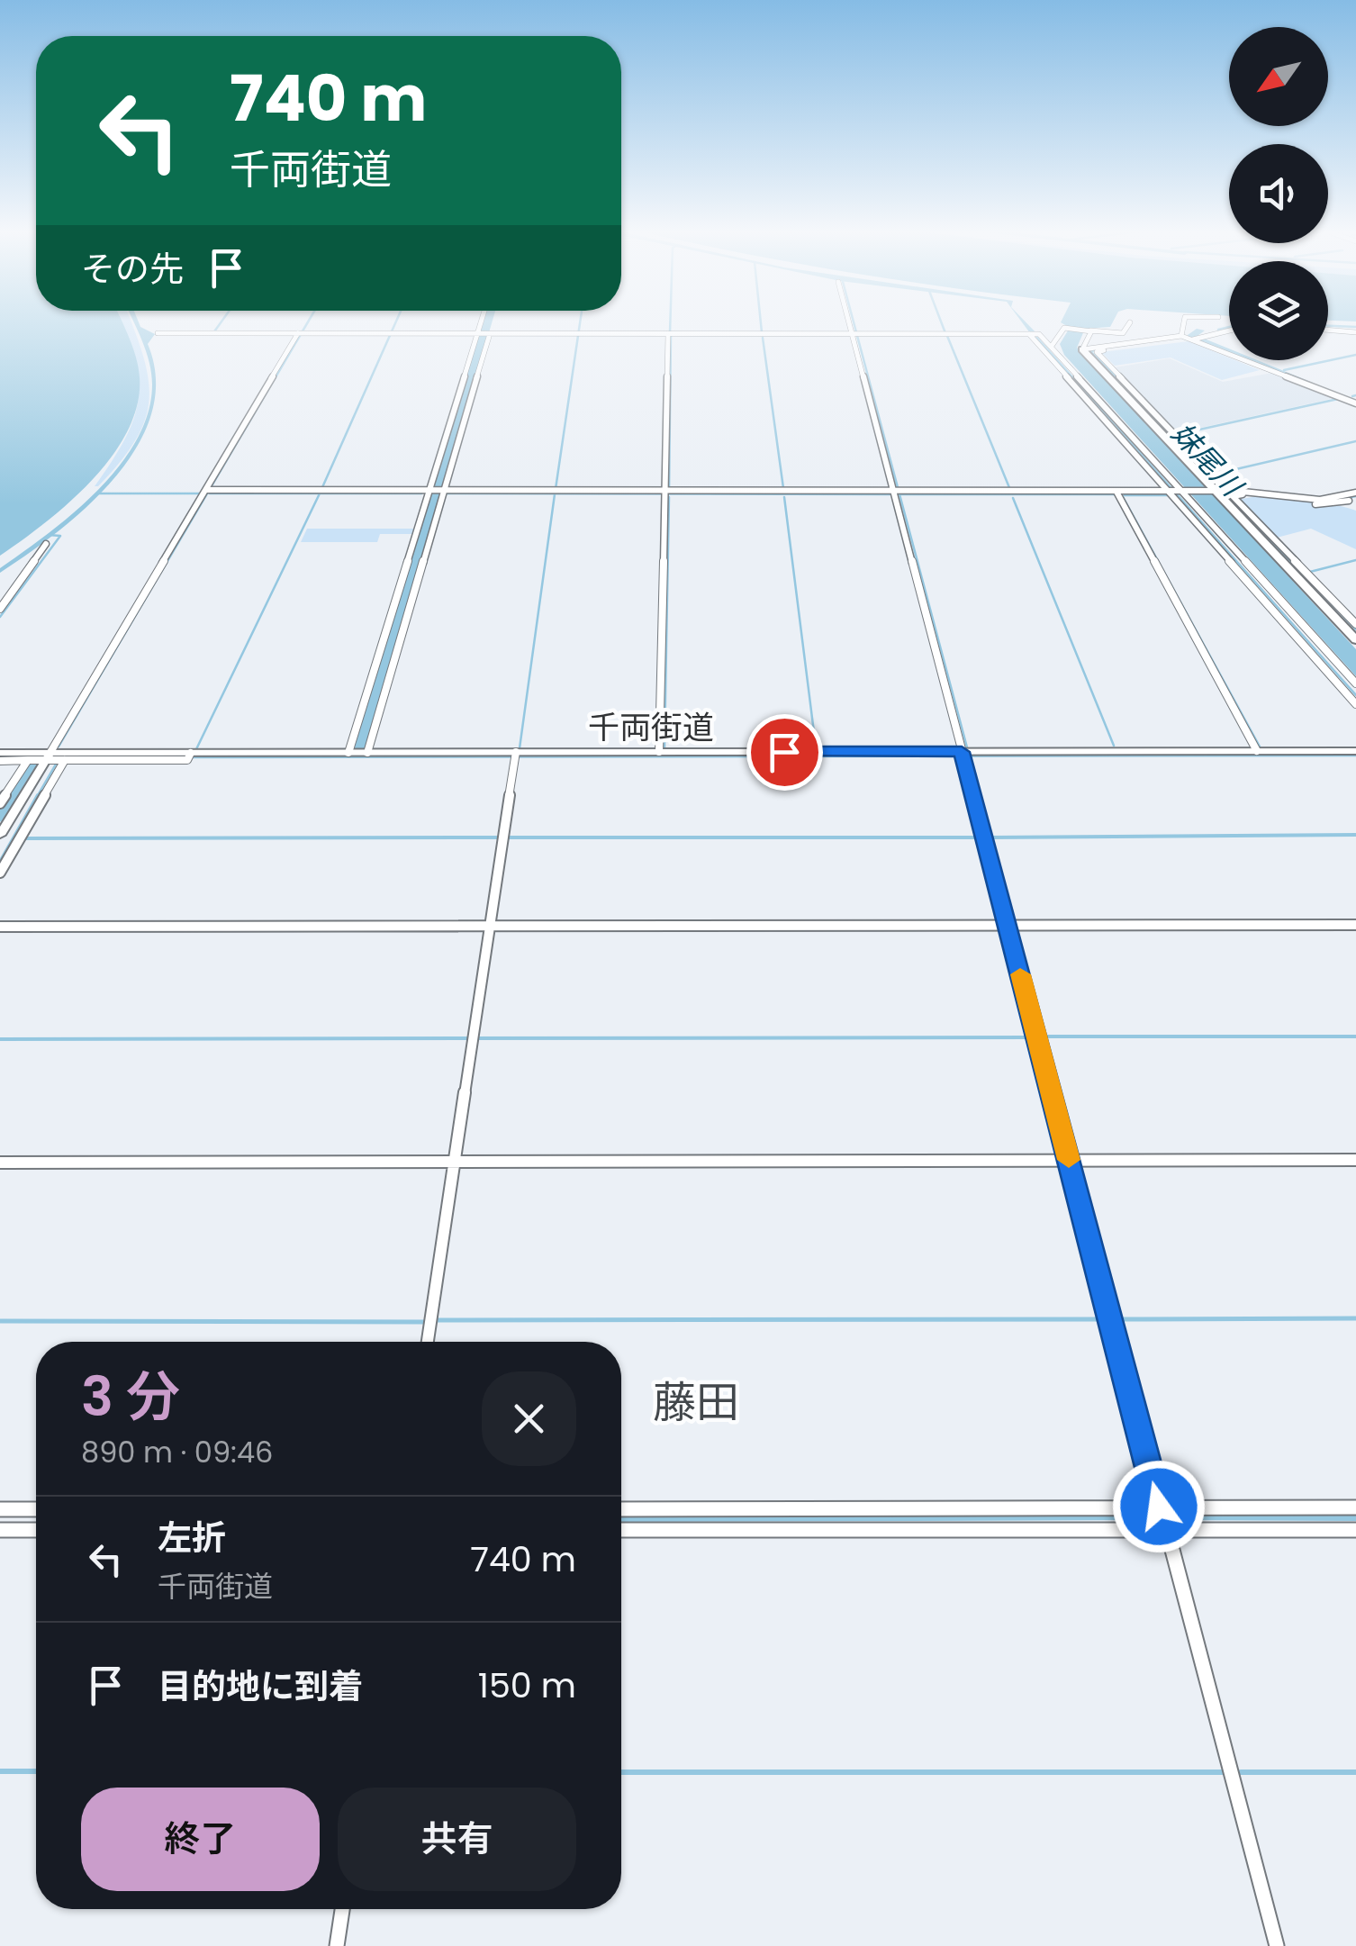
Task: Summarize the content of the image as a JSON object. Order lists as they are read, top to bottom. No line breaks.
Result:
{"streets":{"street":["千両街道"]},"districts":["藤田"],"water":["妹尾川"],"north":"bottom left","page":{"turn":["740 m","千両街道"],"then":"その先","heading":["3 分","890 m · 09:46"],"list":[{"name":"左折","note":"千両街道","value":"740 m"},{"name":"目的地に到着","value":"150 m"}],"buttons":["終了","共有"]}}
